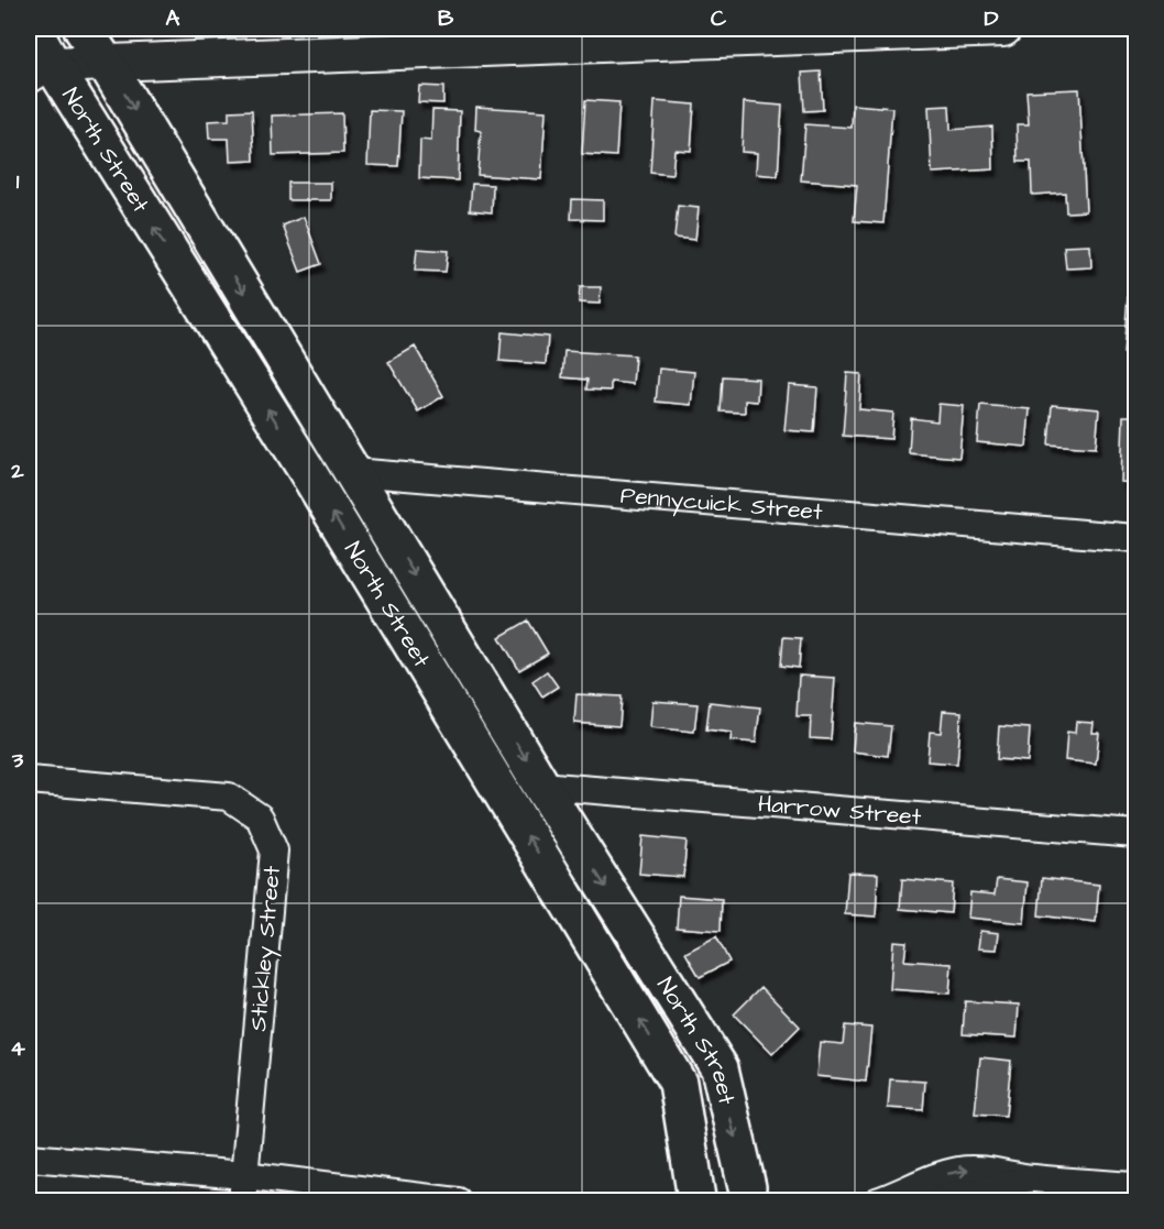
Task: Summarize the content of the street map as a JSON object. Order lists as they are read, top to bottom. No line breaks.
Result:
{"streets":{"main road":["North Street"],"street":["Pennycuick Street","Harrow Street","Stickley Street"]},"crossings":[["North Street","Pennycuick Street"],["North Street","Harrow Street"]],"grid":{"columns":["A","B","C","D"],"rows":["1","2","3","4"]}}
